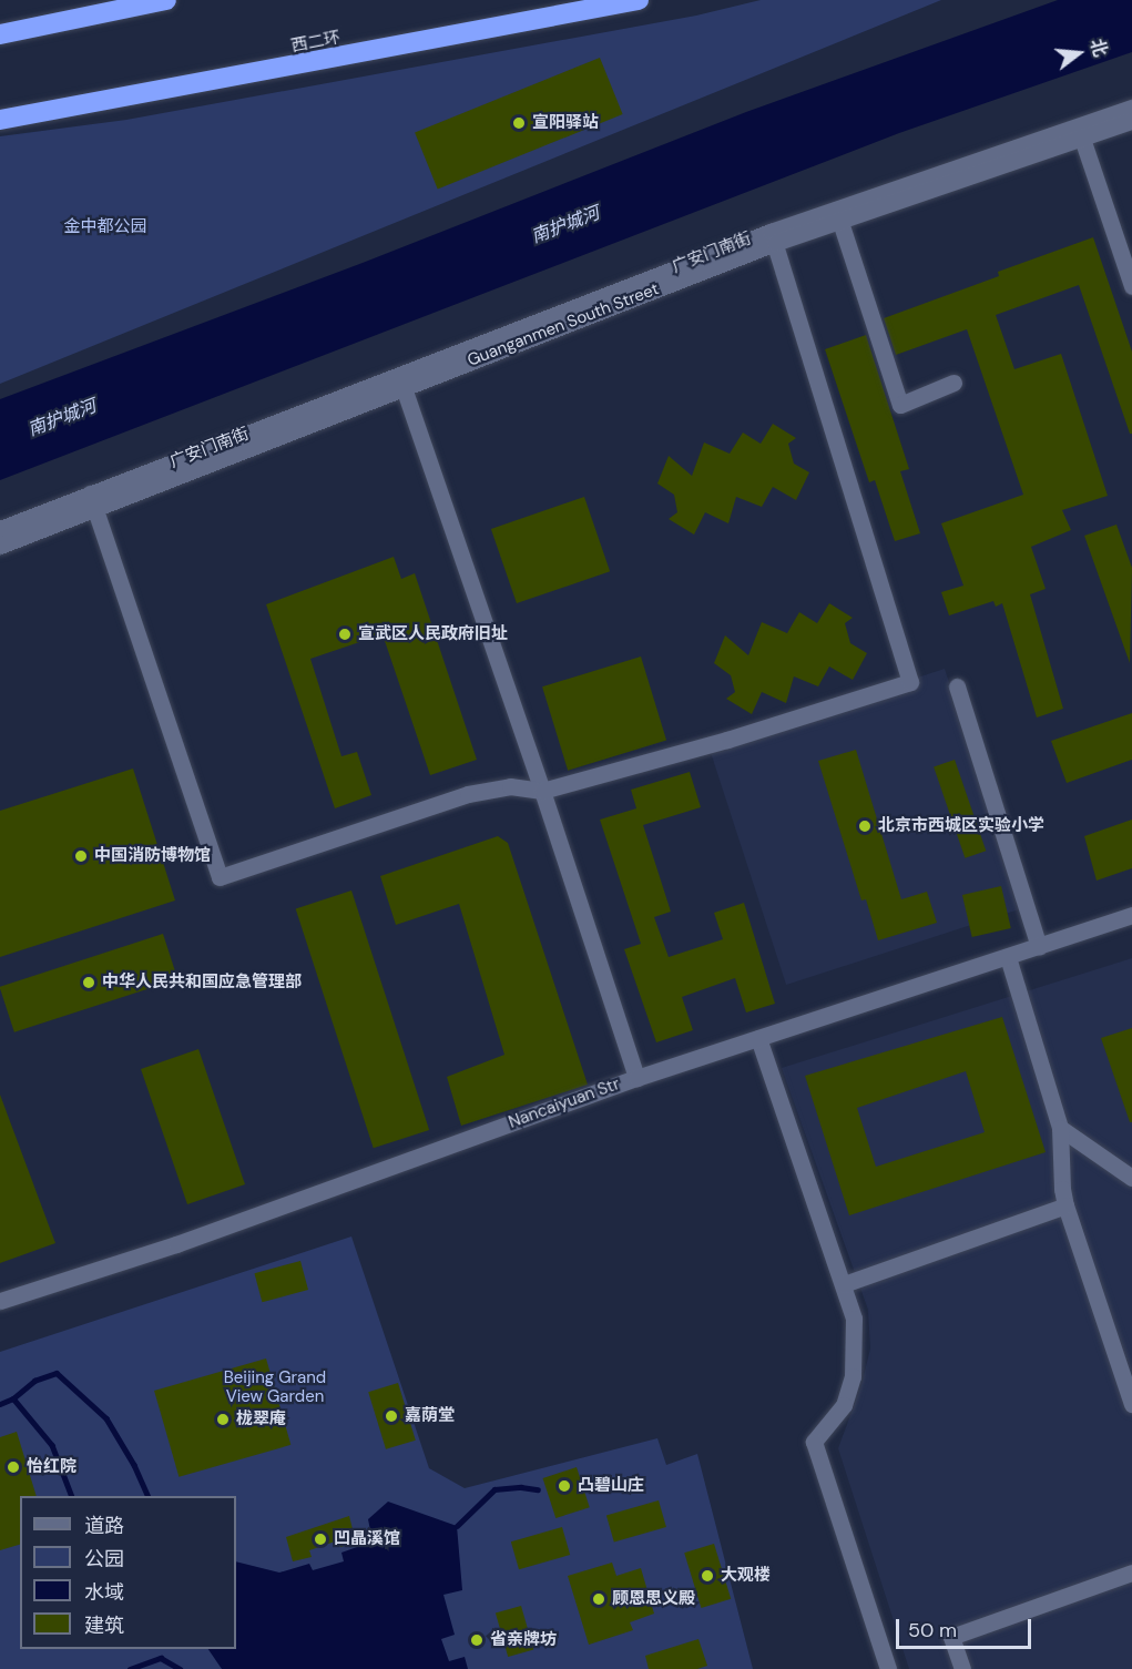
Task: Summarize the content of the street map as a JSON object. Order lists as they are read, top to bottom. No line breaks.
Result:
{"streets":{"highway":["西二环"],"street":["广安门南街","Guanganmen South Street","Nancaiyuan Str"]},"crossings":[["广安门南街","Guanganmen South Street"]],"water":["南护城河"],"parks":["金中都公园","Beijing Grand View Garden"],"places":["宣阳驿站","宣武区人民政府旧址","北京市西城区实验小学","中国消防博物馆","中华人民共和国应急管理部","嘉荫堂","栊翠庵","怡红院","凸碧山庄","凹晶溪馆","大观楼","顾恩思义殿","省亲牌坊"],"legend":["道路","公园","水域","建筑"],"scale_bar":"50 m","north":"right"}
